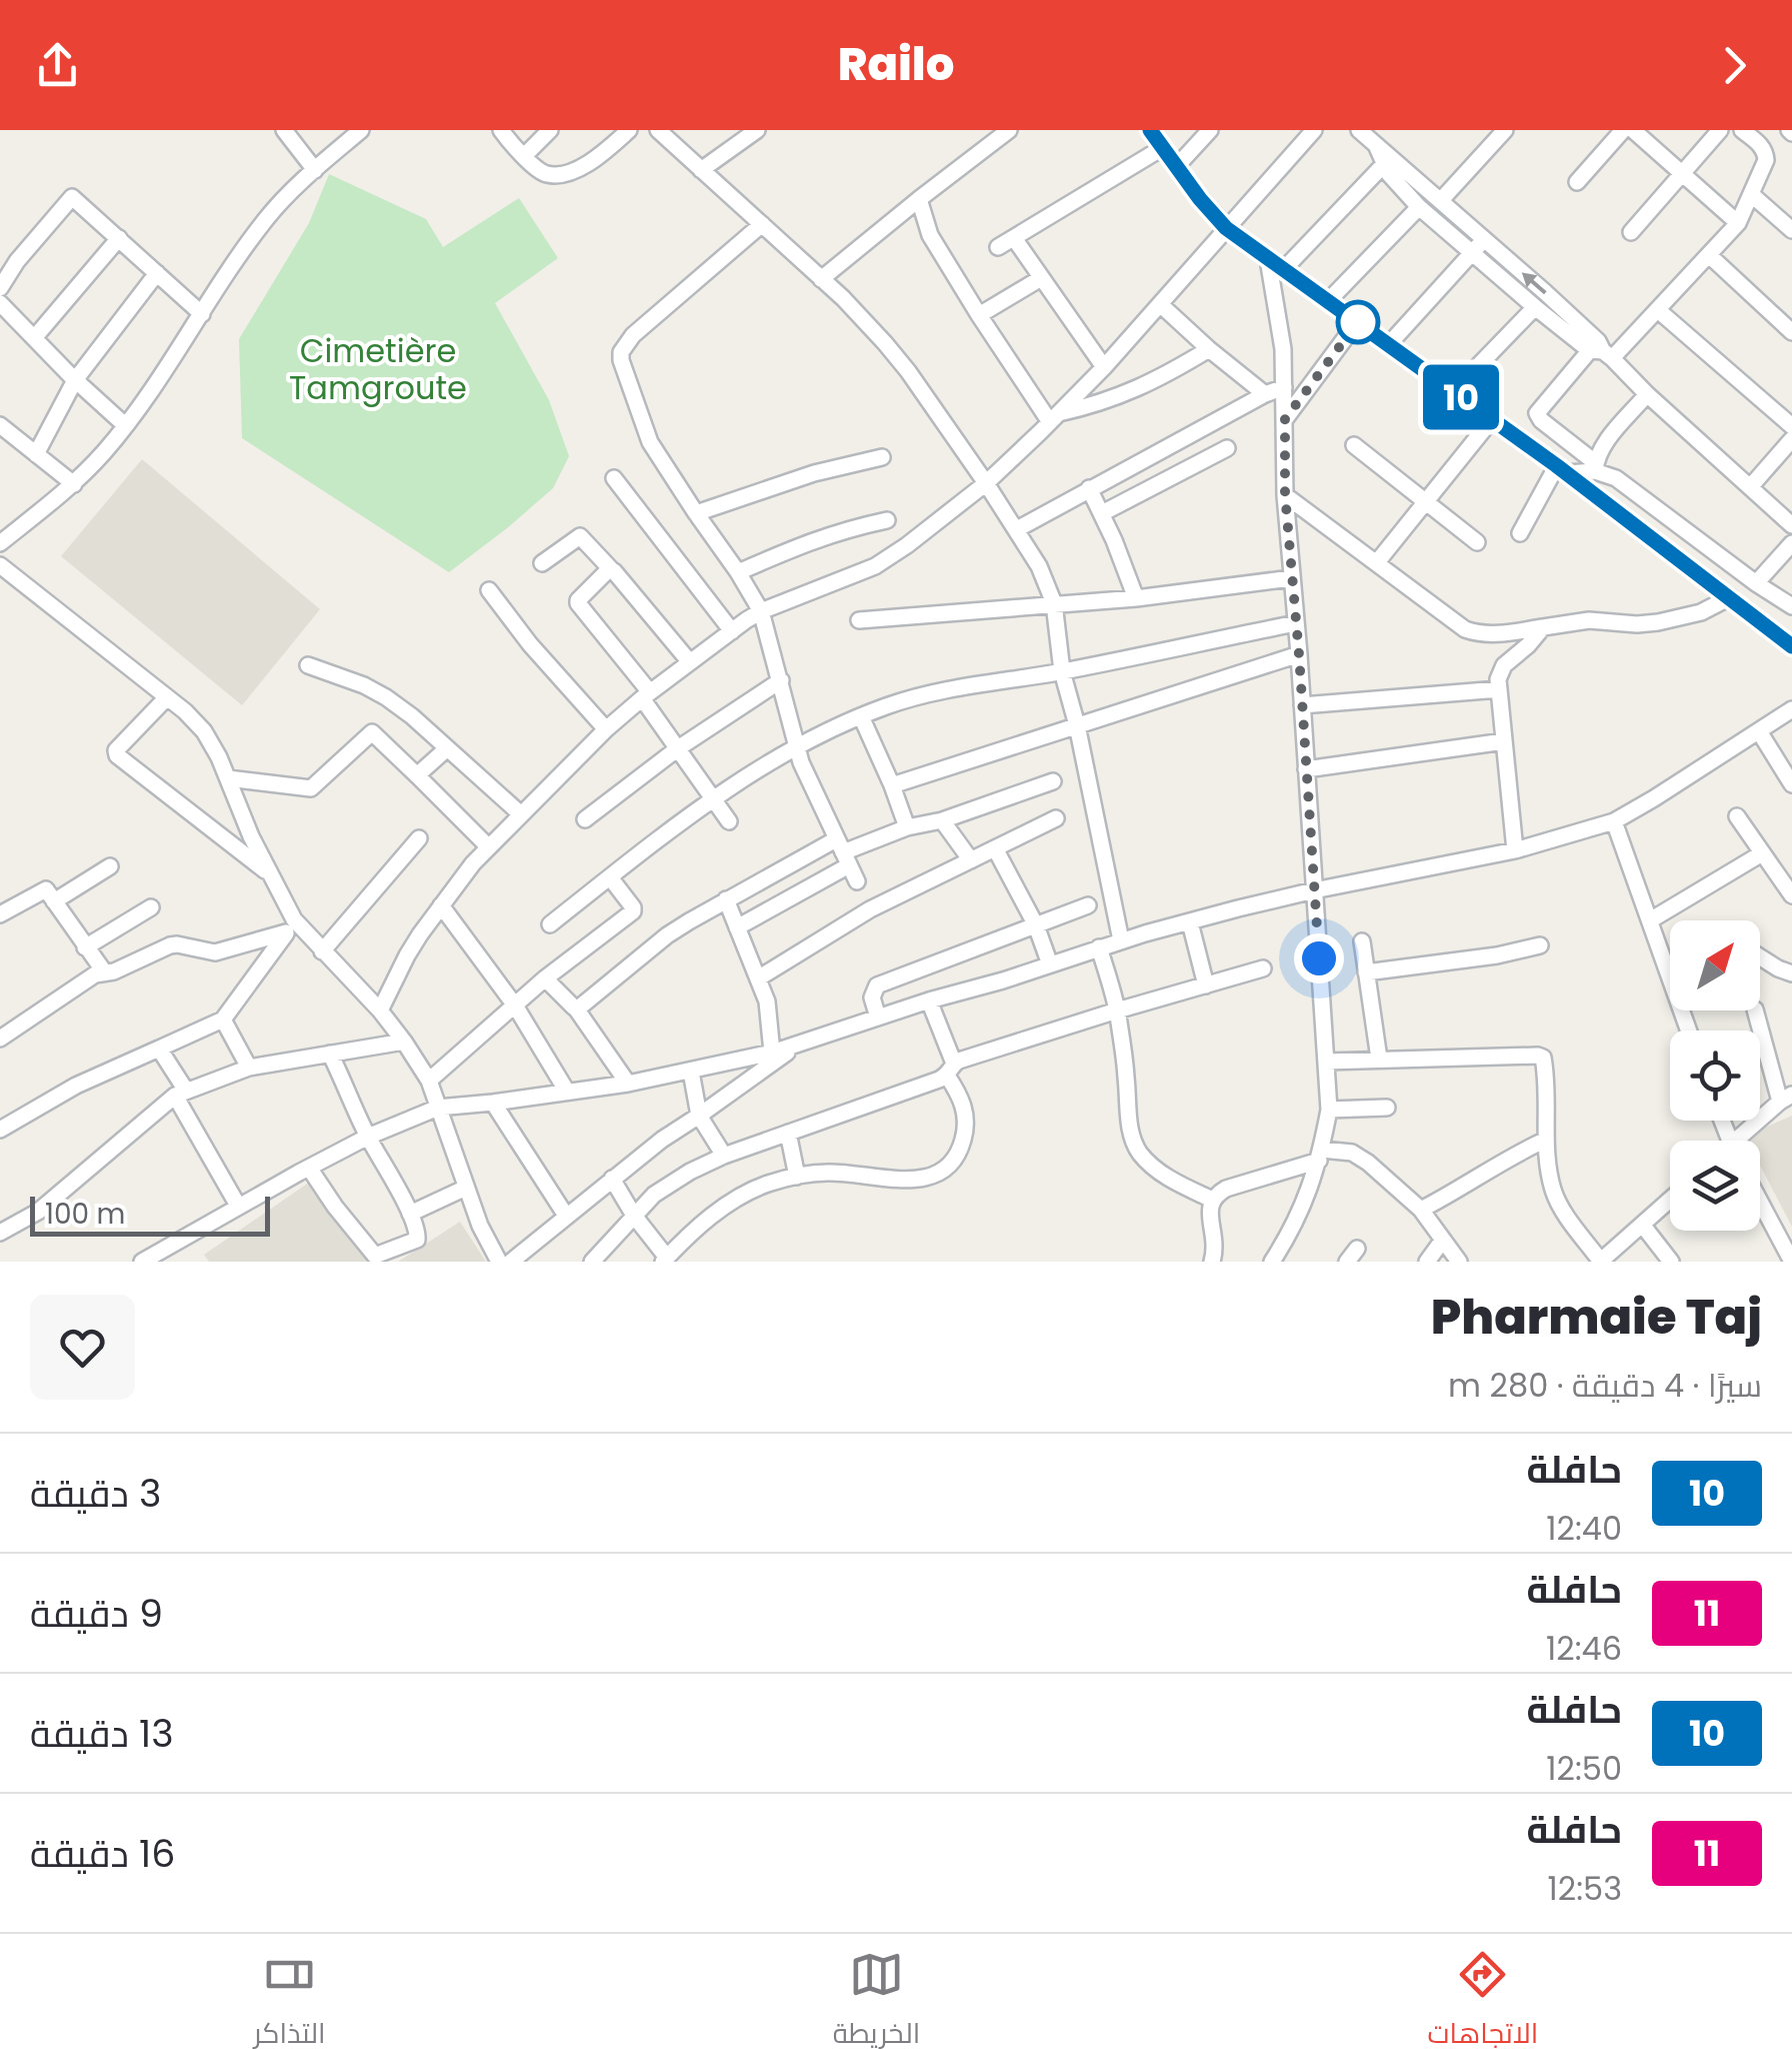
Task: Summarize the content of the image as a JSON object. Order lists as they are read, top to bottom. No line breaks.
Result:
{"parks":["Cimetière Tamgroute"],"lines":["bus line 10"],"scale_bar":"100 m","north":"top right","page":{"header":"Railo","on_map":"10","scale":"100 m","heading":["Pharmaie Taj","سيرًا · 4 دقيقة · 280 m"],"list":[{"mark":"10","name":"حافلة","note":"12:40","value":"3 دقيقة"},{"mark":"11","name":"حافلة","note":"12:46","value":"9 دقيقة"},{"mark":"10","name":"حافلة","note":"12:50","value":"13 دقيقة"},{"mark":"11","name":"حافلة","note":"12:53","value":"16 دقيقة"}],"tabs":["الاتجاهات","الخريطة","التذاكر"]}}
